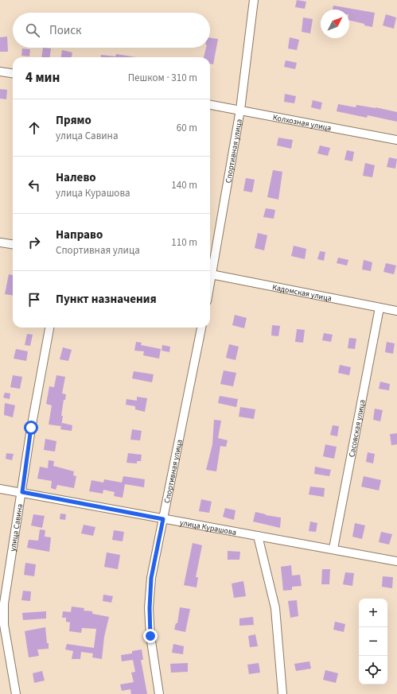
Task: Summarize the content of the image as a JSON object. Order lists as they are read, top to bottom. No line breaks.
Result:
{"streets":{"street":["Колхозная улица","Спортивная улица","Кадомская улица","Сасовская улица","улица Курашова","улица Савина"]},"crossings":[["Колхозная улица","Спортивная улица"],["Спортивная улица","улица Курашова"],["Кадомская улица","Сасовская улица"],["Сасовская улица","улица Курашова"],["улица Курашова","улица Савина"]],"north":"top right","page":{"search":"Поиск","heading":["4 мин","Пешком · 310 m"],"list":[["Прямо","улица Савина","60 m"],["Налево","улица Курашова","140 m"],["Направо","Спортивная улица","110 m"],"Пункт назначения"],"map_buttons":["+","−"]}}
